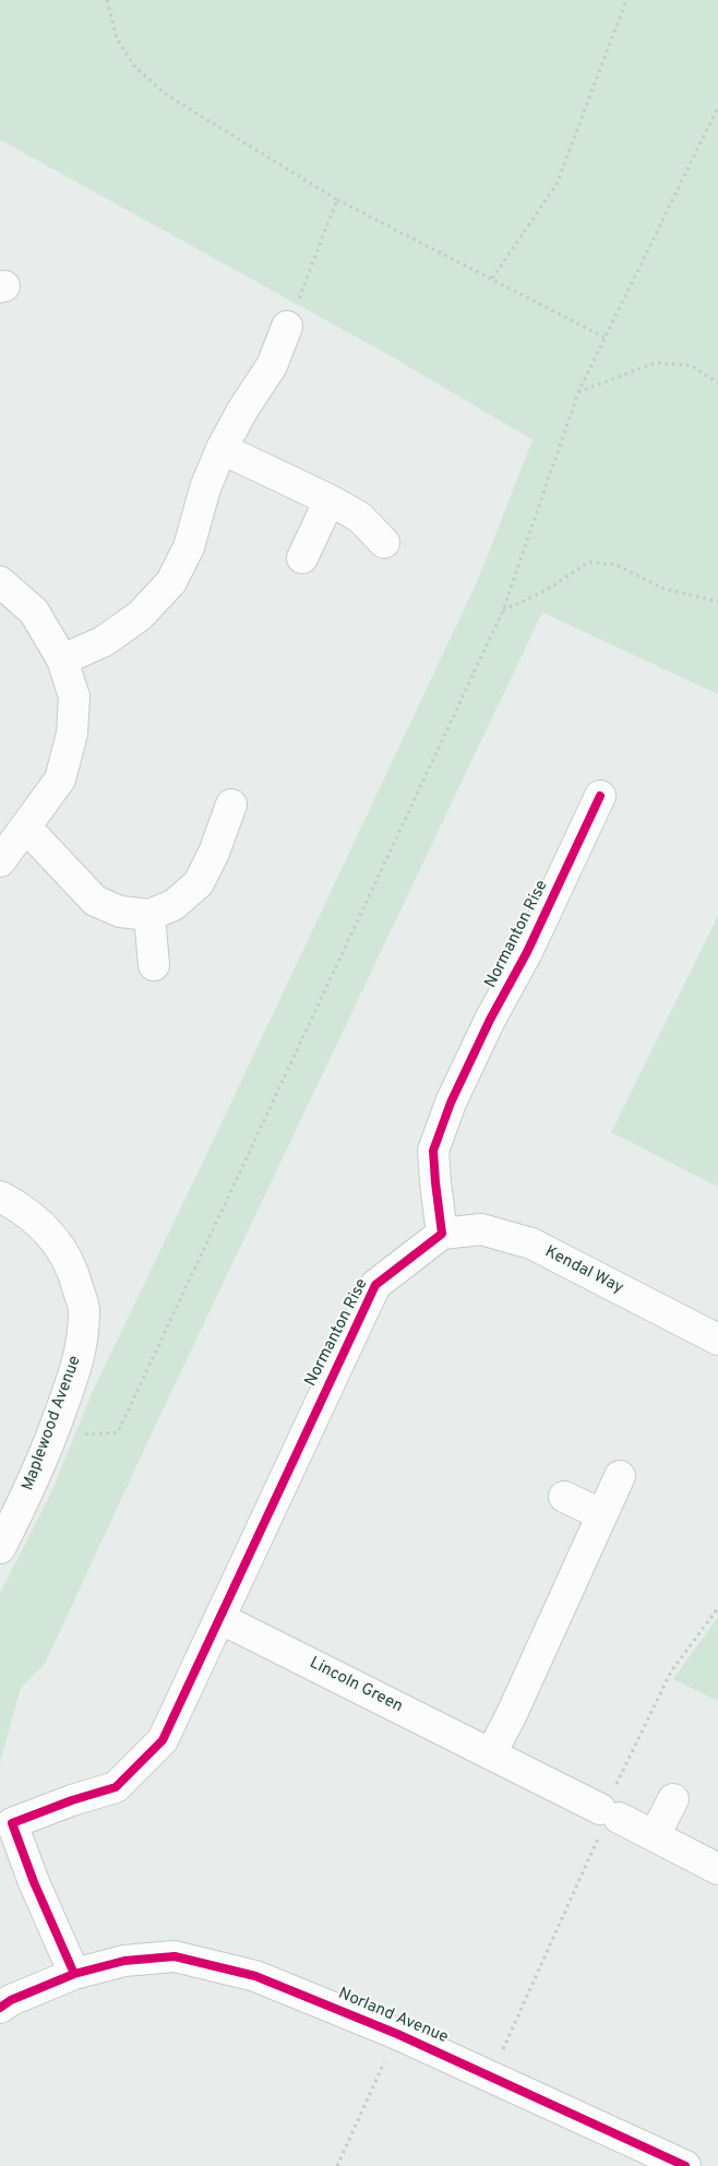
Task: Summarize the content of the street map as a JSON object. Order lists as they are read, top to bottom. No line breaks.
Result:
{"streets":{"street":["Normanton Rise","Kendal Way","Maplewood Avenue","Lincoln Green","Norland Avenue"]},"crossings":[["Normanton Rise","Kendal Way"],["Normanton Rise","Lincoln Green"],["Normanton Rise","Norland Avenue"]]}
